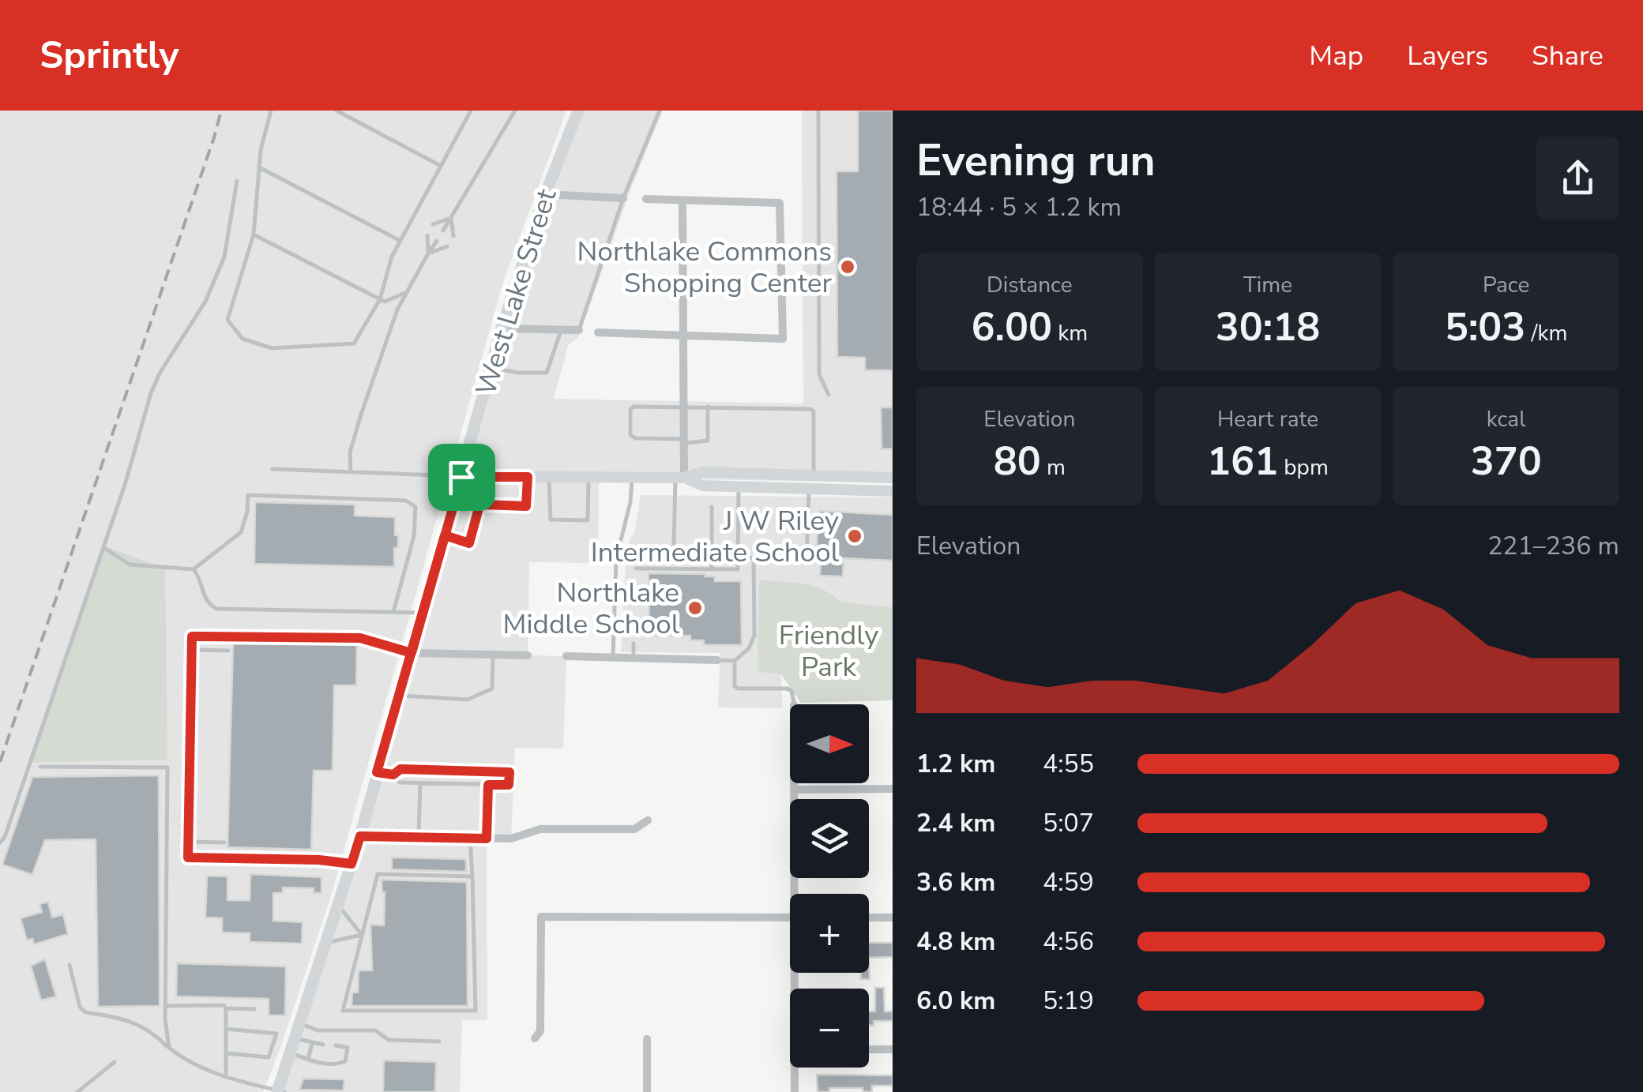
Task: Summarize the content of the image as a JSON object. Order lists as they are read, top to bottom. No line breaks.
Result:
{"streets":{"main road":["West Lake Street"]},"parks":["Friendly Park"],"places":["Northlake Commons Shopping Center","J W Riley Intermediate School","Northlake Middle School"],"north":"right","page":{"header":"Sprintly","nav":["Map","Layers","Share"],"heading":["Evening run","18:44 · 5 × 1.2 km"],"stats":[["Distance","6.00 km"],["Time","30:18"],["Pace","5:03 /km"],["Elevation","80 m"],["Heart rate","161 bpm"],["kcal","370"]],"chart":["Elevation","221–236 m"],"map_buttons":["+","−"],"list":[{"name":"1.2 km","note":"4:55"},{"name":"2.4 km","note":"5:07"},{"name":"3.6 km","note":"4:59"},{"name":"4.8 km","note":"4:56"},{"name":"6.0 km","note":"5:19"}]}}
